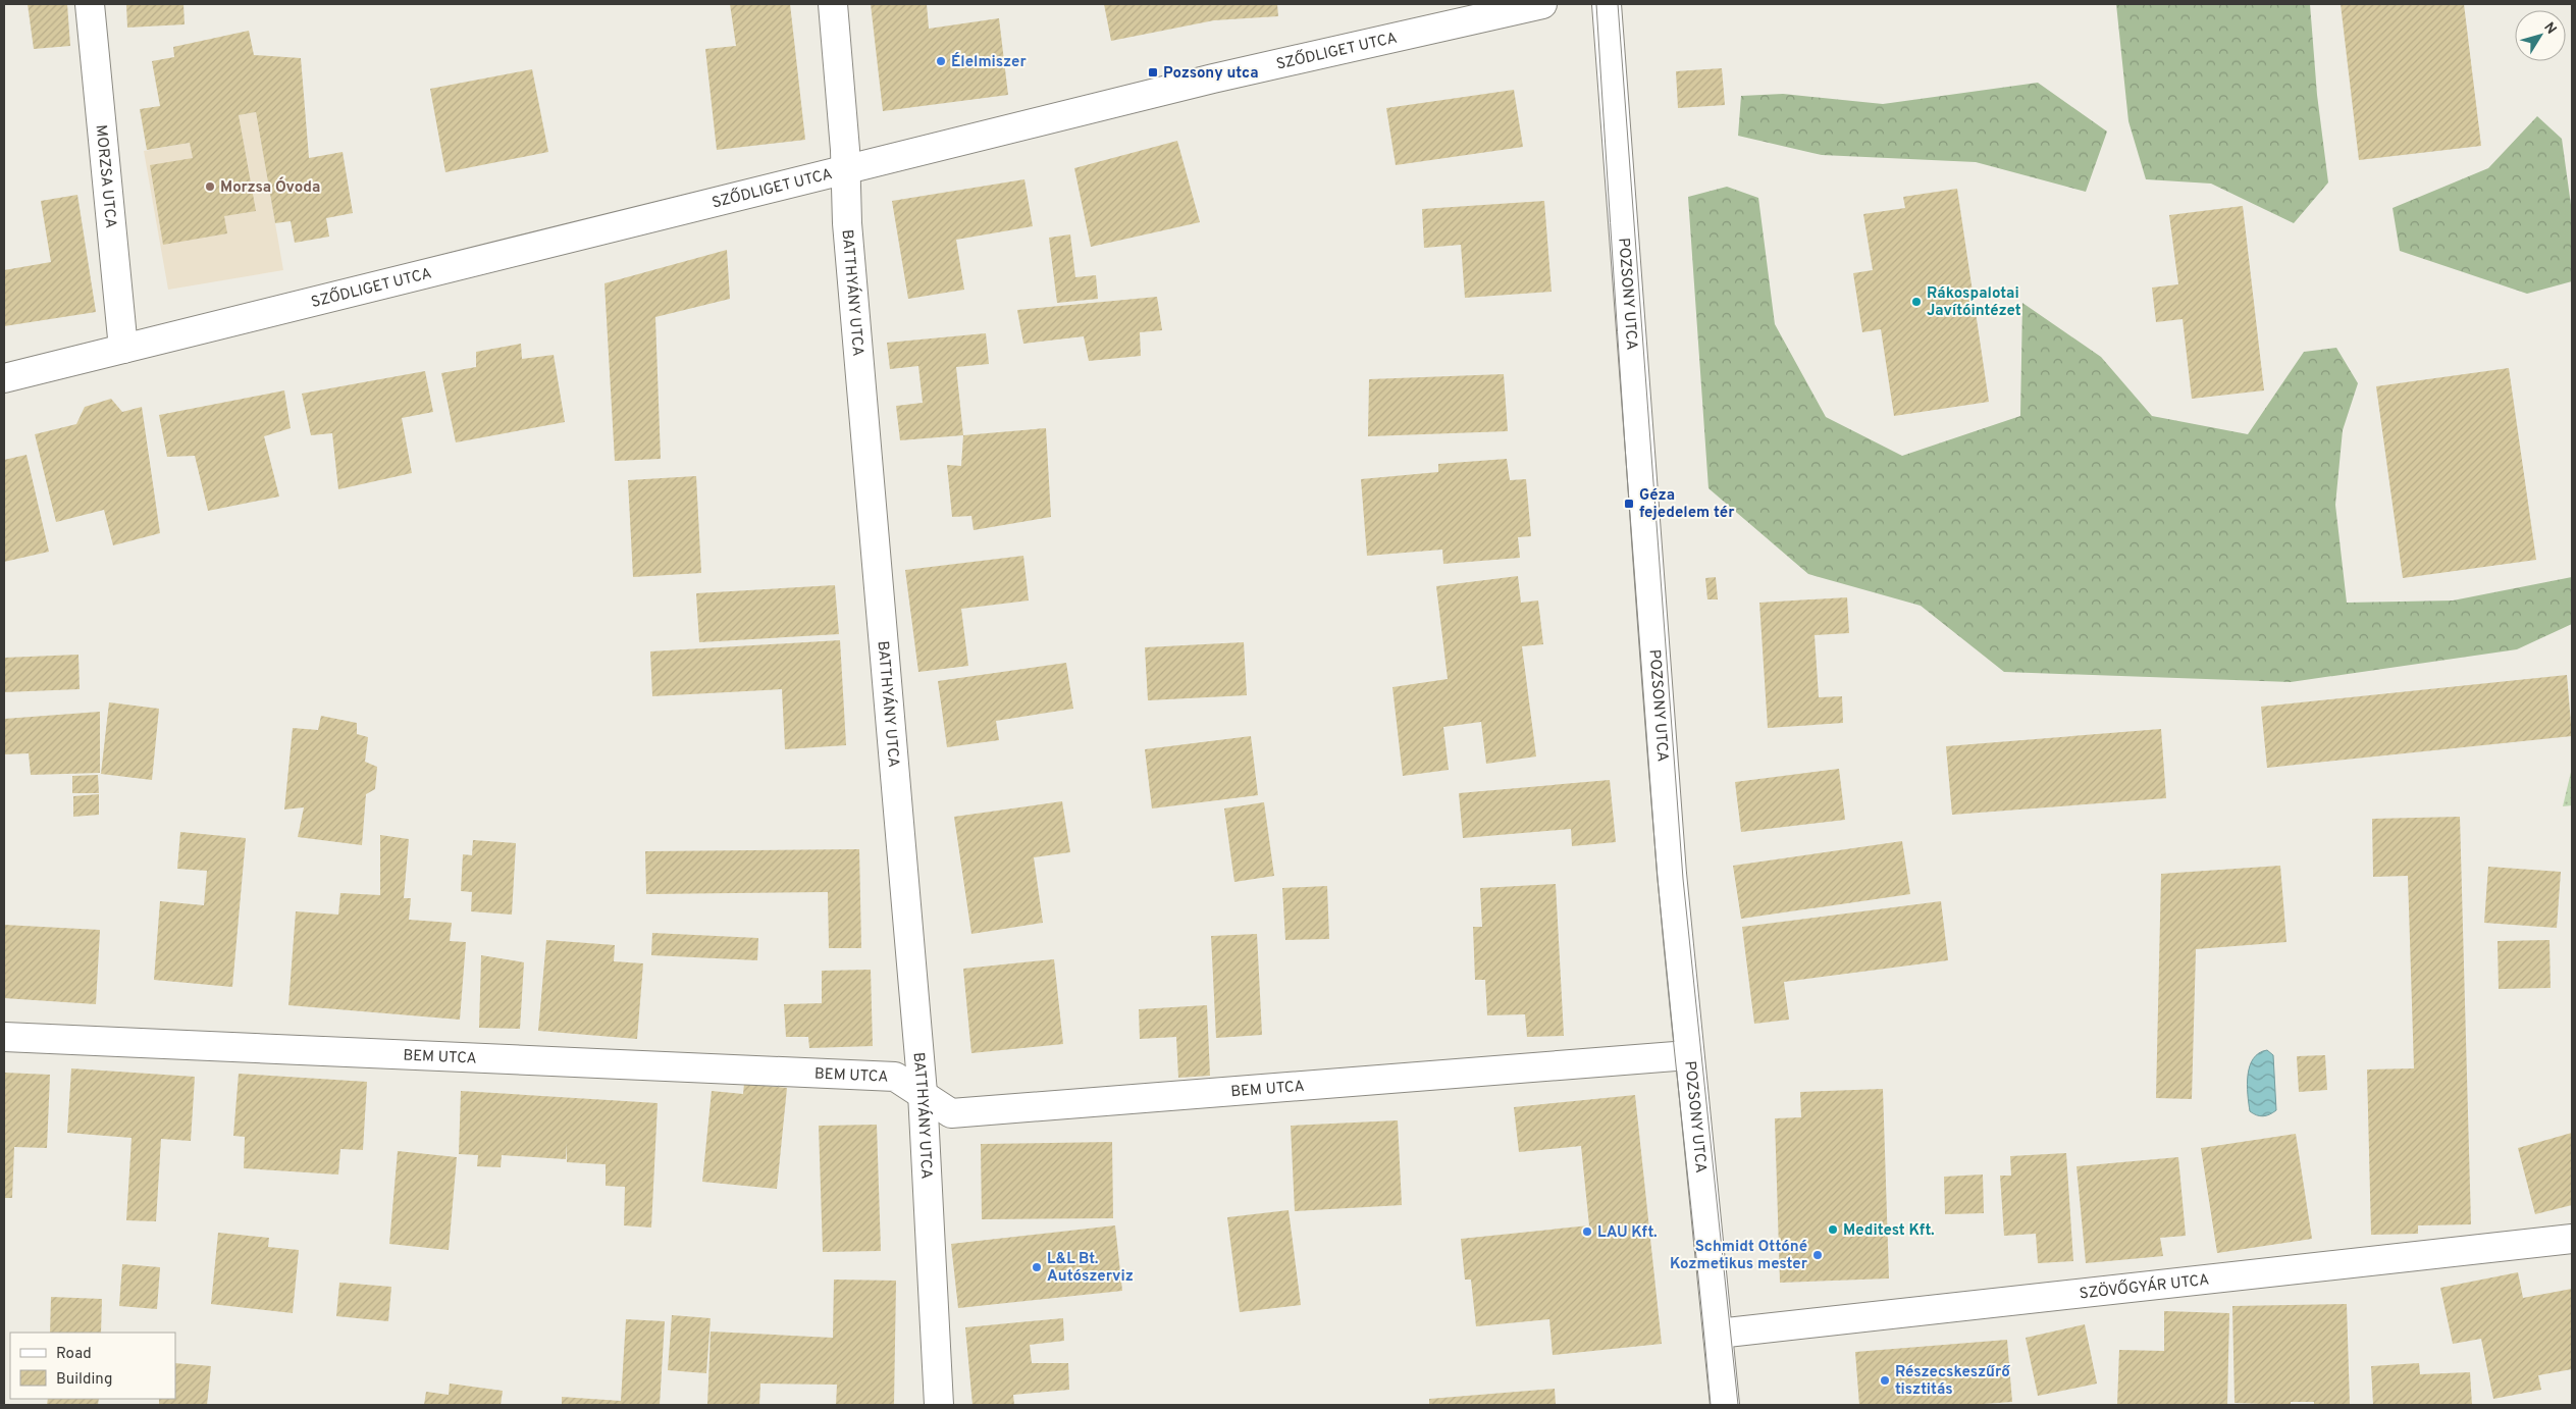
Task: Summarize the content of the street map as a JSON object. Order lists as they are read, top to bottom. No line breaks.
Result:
{"streets":{"street":["SZŐDLIGET UTCA","MORZSA UTCA","BATTHYÁNY UTCA","POZSONY UTCA","BEM UTCA","SZÖVŐGYÁR UTCA"]},"crossings":[["SZŐDLIGET UTCA","MORZSA UTCA"],["SZŐDLIGET UTCA","BATTHYÁNY UTCA"],["BATTHYÁNY UTCA","BEM UTCA"],["POZSONY UTCA","BEM UTCA"],["POZSONY UTCA","SZÖVŐGYÁR UTCA"]],"places":{"other":["Élelmiszer","Morzsa Óvoda","Rákospalotai Javítóintézet","Meditest Kft.","LAU Kft.","Schmidt Ottóné Kozmetikus mester","L&L Bt. Autószerviz","Részecskeszűrő tisztitás"],"transit":["Pozsony utca","Géza fejedelem tér"]},"legend":["Road","Building"],"north":"top right"}
